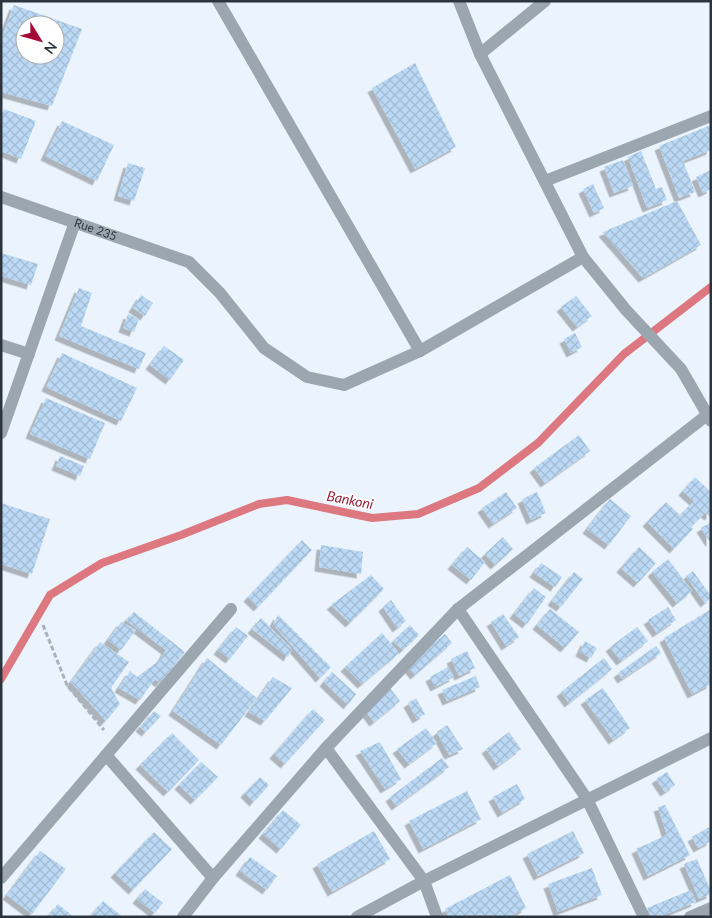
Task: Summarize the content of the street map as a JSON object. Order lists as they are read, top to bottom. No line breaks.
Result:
{"streets":{"street":["Rue 235"]},"water":["Bankoni"],"north":"bottom right"}
